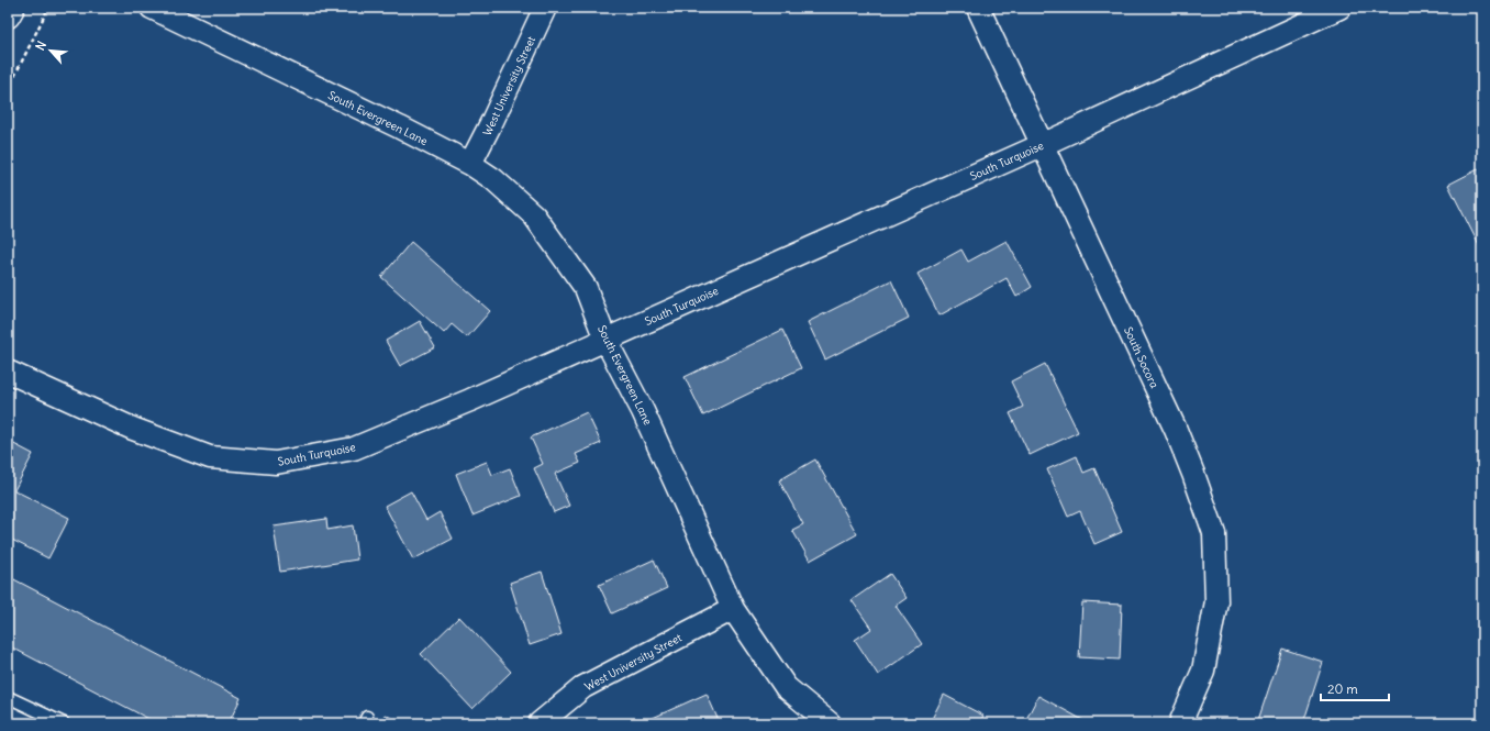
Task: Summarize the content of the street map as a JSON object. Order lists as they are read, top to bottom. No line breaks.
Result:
{"streets":{"street":["West University Street","South Evergreen Lane","South Turquoise","South Socora"]},"crossings":[["West University Street","South Evergreen Lane"],["South Evergreen Lane","South Turquoise"],["South Turquoise","South Socora"]],"scale_bar":"20 m","north":"top left"}
